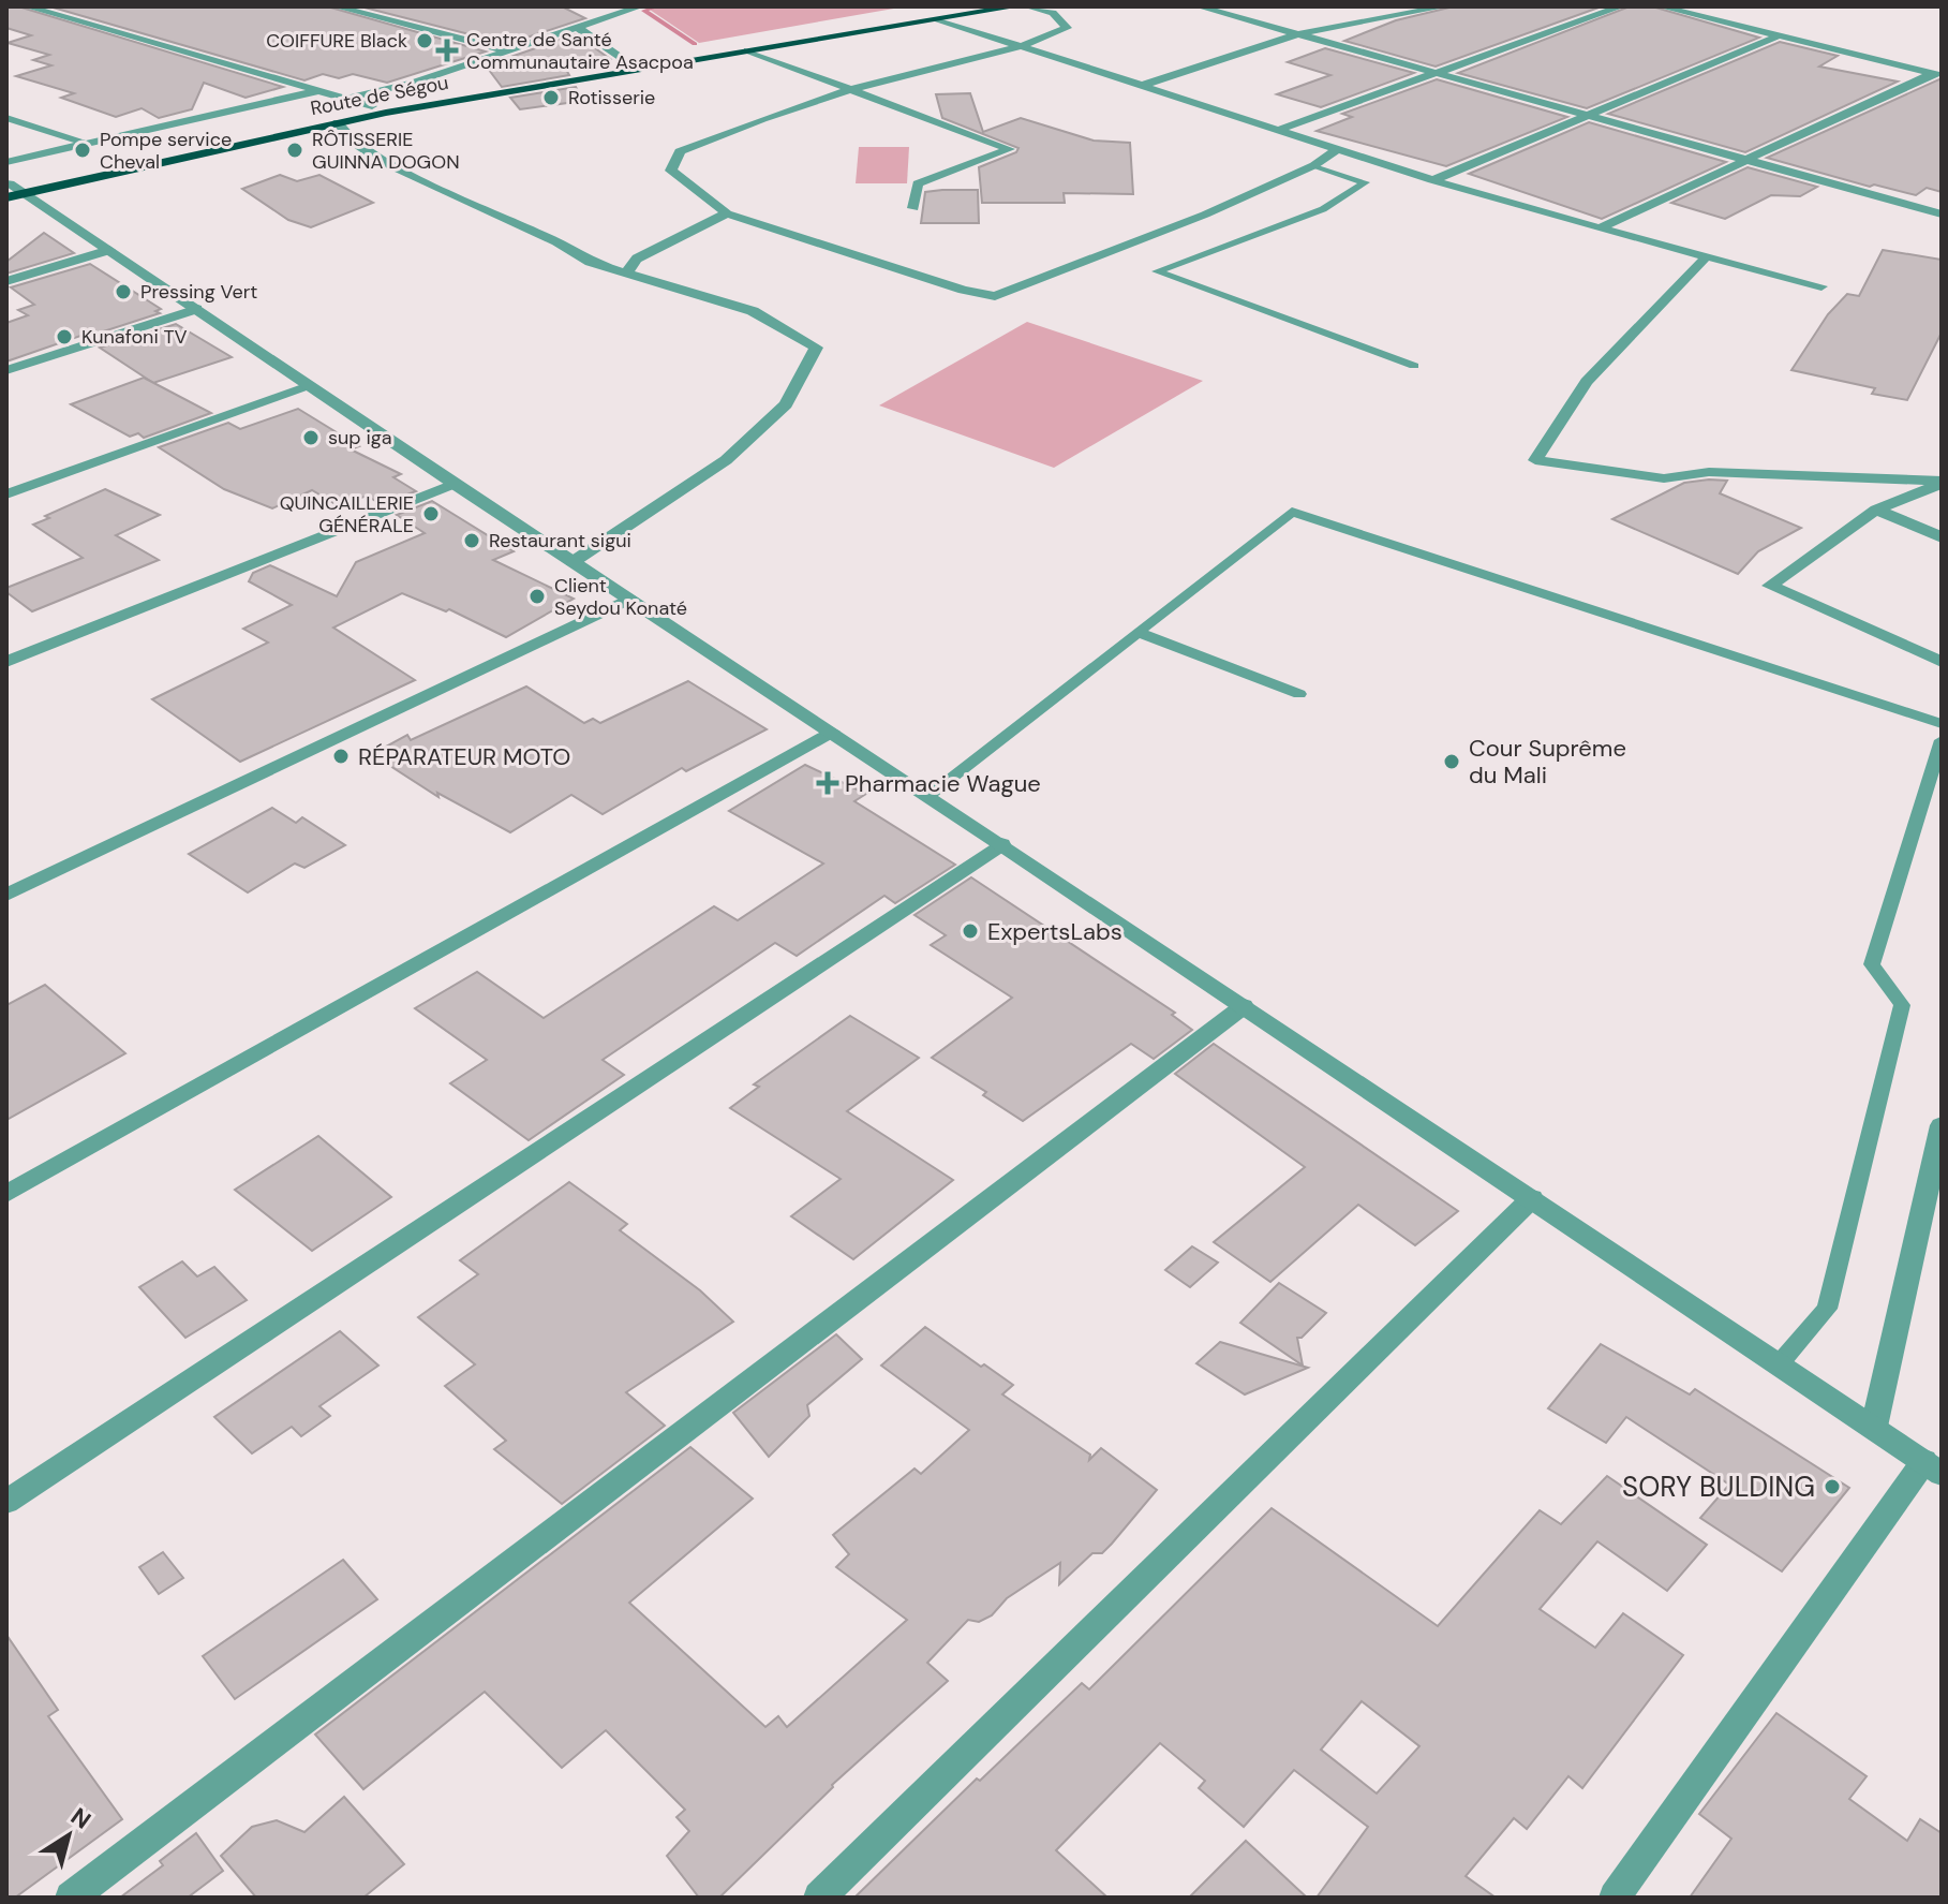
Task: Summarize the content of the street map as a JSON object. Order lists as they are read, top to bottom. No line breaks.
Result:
{"streets":{"highway":["Route de Ségou"]},"places":{"other":["COIFFURE Black","Rotisserie","Pompe service Cheval","RÔTISSERIE GUINNA DOGON","Pressing Vert","Kunafoni TV","sup iga","QUINCAILLERIE GÉNÉRALE","Restaurant sigui","Client Seydou Konaté","RÉPARATEUR MOTO","Cour Suprême du Mali","ExpertsLabs","SORY BULDING"],"health":["Centre de Santé Communautaire Asacpoa","Pharmacie Wague"]},"north":"top right"}
